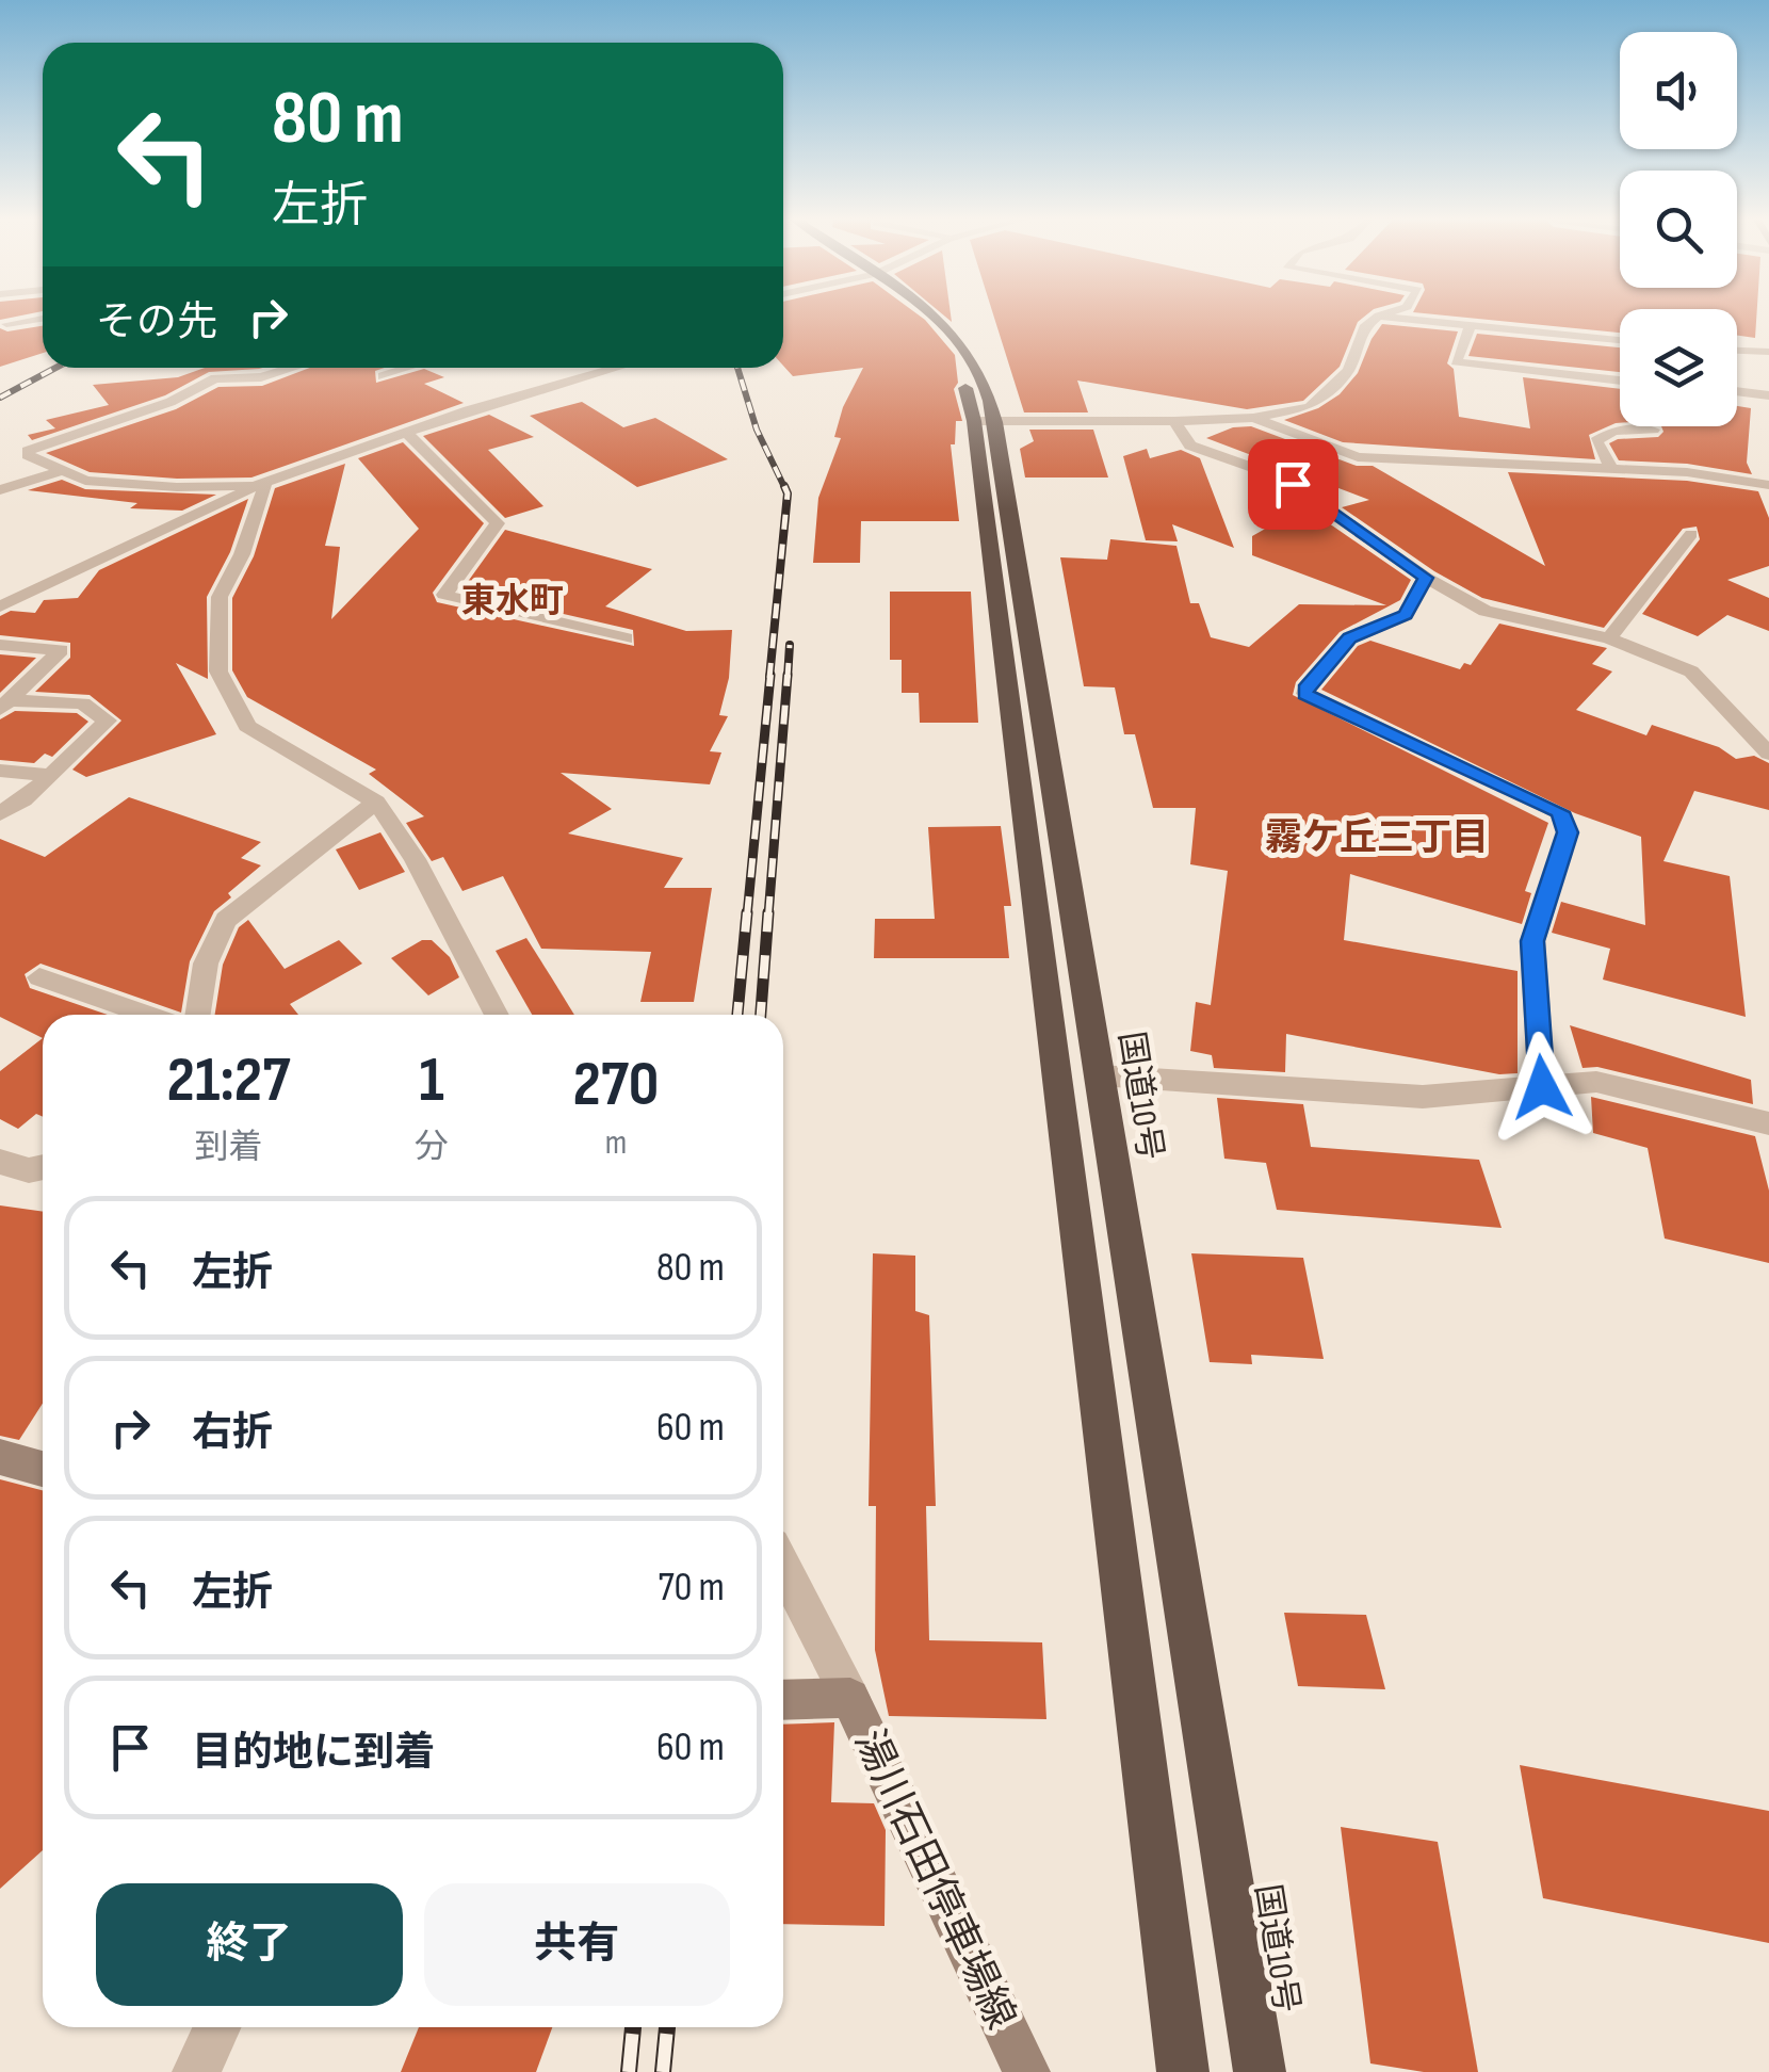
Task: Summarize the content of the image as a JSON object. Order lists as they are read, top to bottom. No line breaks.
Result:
{"streets":{"highway":["国道10号"],"main road":["湯川石田停車場線"]},"districts":["東水町","霧ケ丘三丁目"],"page":{"turn":["80 m","左折"],"then":"その先","eta":["21:27","到着","1","分","270","m"],"list":[{"name":"左折","value":"80 m"},{"name":"右折","value":"60 m"},{"name":"左折","value":"70 m"},{"name":"目的地に到着","value":"60 m"}],"buttons":["終了","共有"]}}
